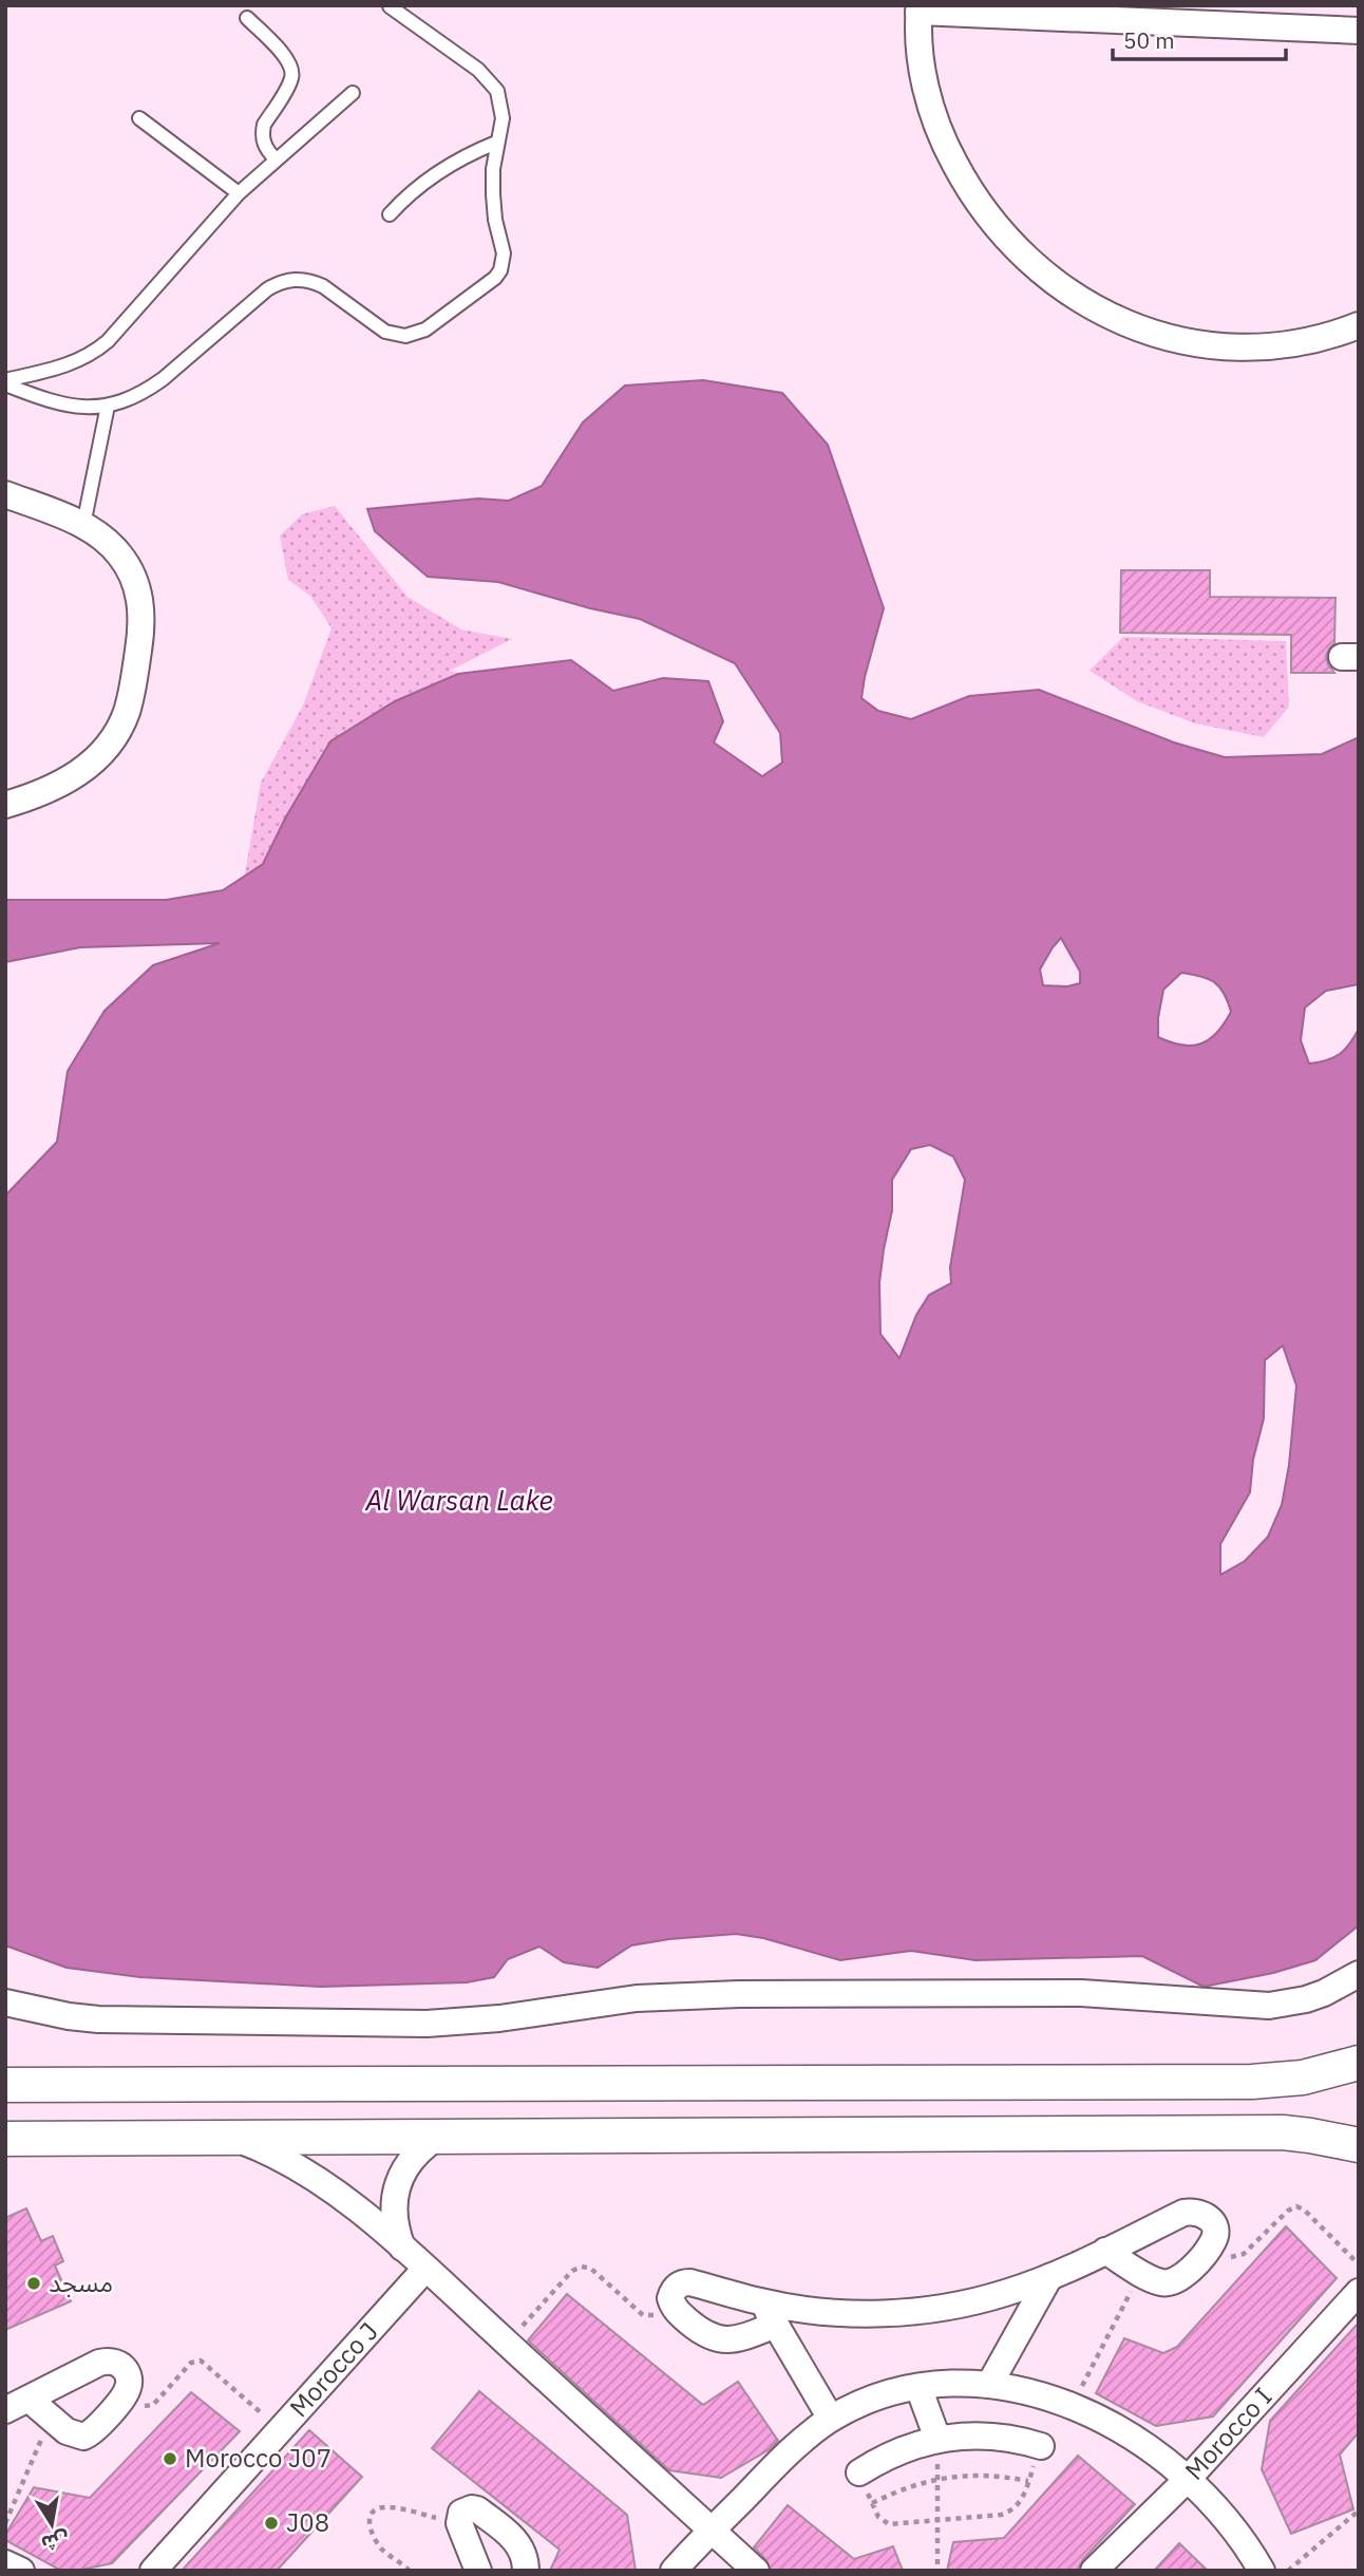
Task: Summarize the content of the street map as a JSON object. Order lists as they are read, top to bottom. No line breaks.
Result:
{"streets":{"street":["Morocco J","Morocco I"]},"water":["Al Warsan Lake"],"places":["مسجد","Morocco J07","J08"],"scale_bar":"50 m","north":"bottom"}
